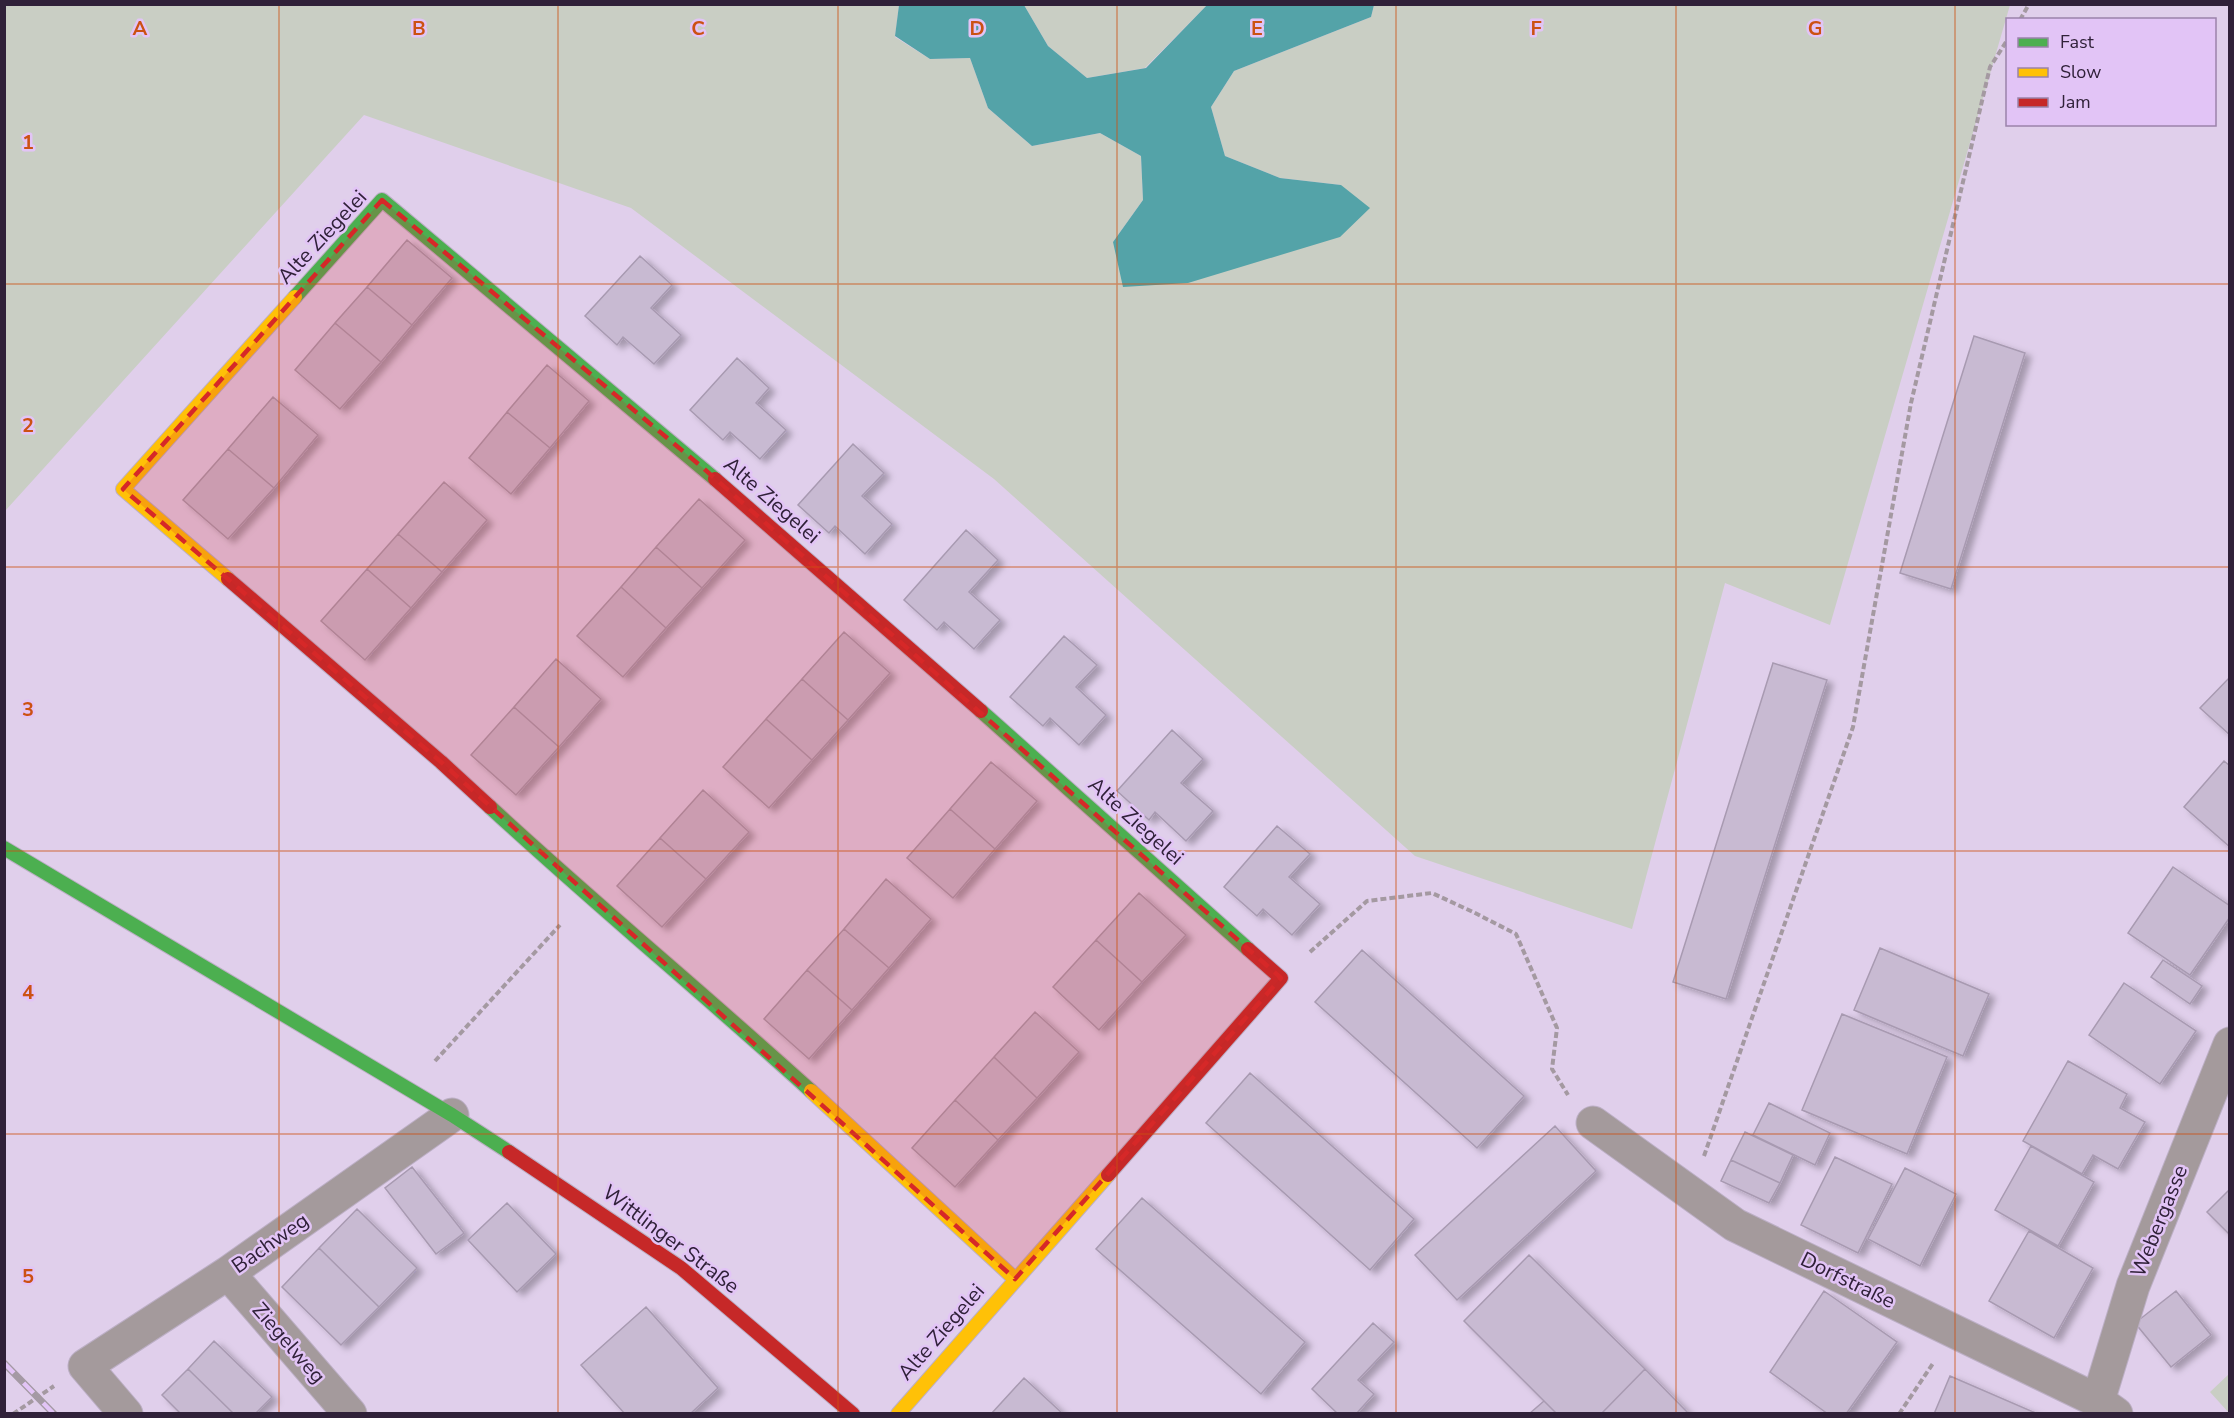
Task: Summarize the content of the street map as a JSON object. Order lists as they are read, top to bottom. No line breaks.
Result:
{"streets":{"street":["Alte Ziegelei","Webergasse","Wittlinger Straße","Bachweg","Dorfstraße","Ziegelweg"]},"crossings":[["Webergasse","Dorfstraße"],["Wittlinger Straße","Bachweg"],["Bachweg","Ziegelweg"]],"legend":["Fast","Slow","Jam"],"grid":{"columns":["A","B","C","D","E","F","G"],"rows":["1","2","3","4","5"]}}
